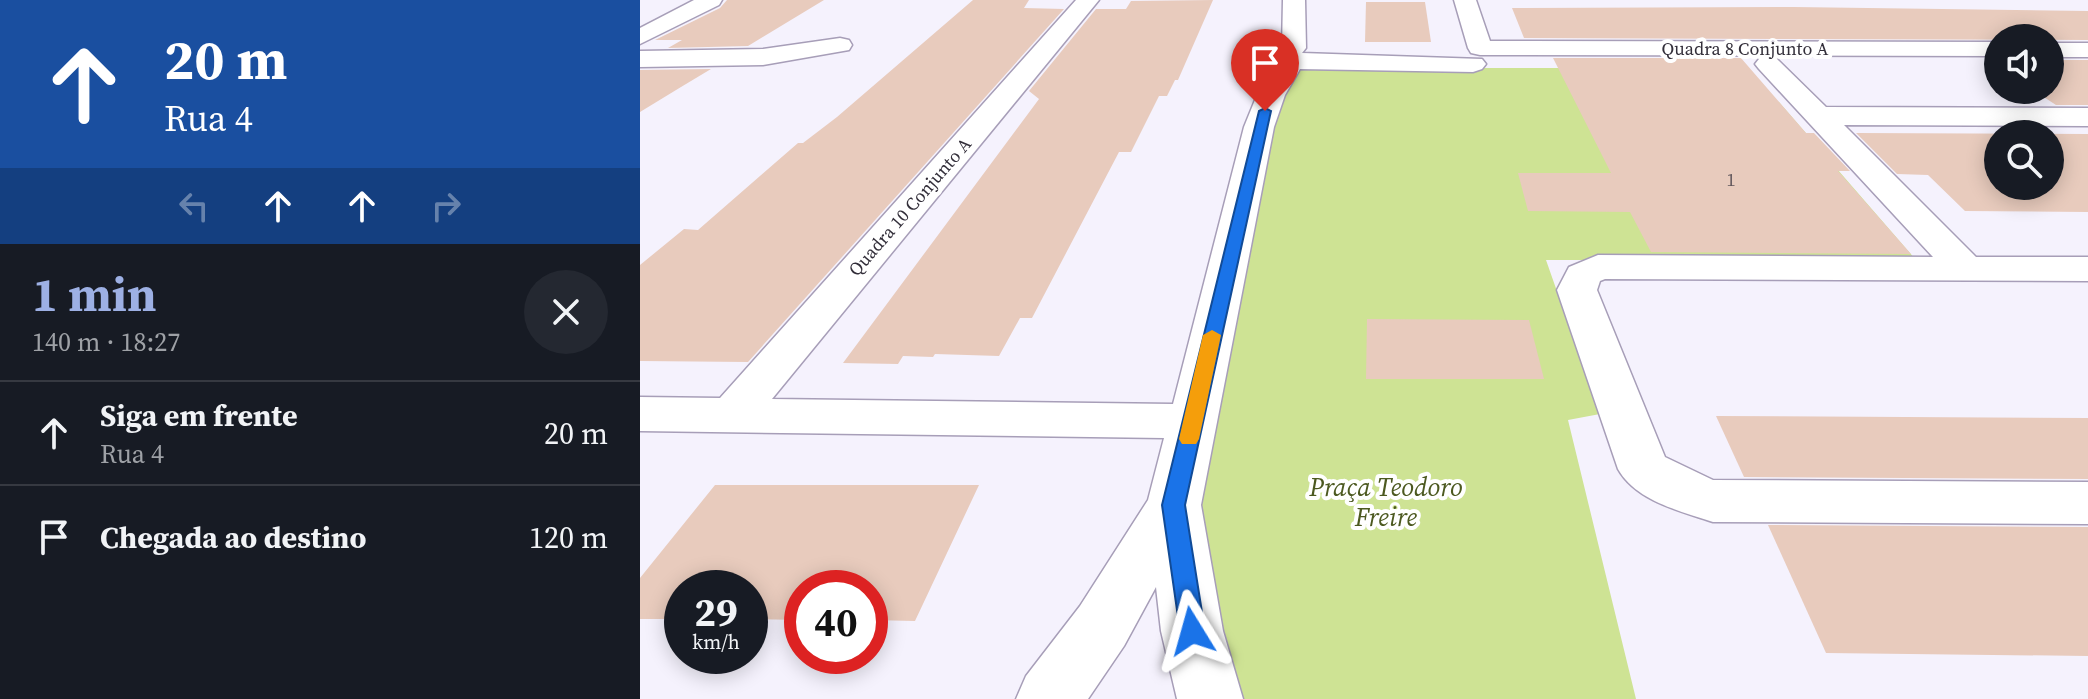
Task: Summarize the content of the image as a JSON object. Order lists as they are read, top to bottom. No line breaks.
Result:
{"streets":{"street":["Quadra 8 Conjunto A","Quadra 10 Conjunto A"]},"parks":["Praça Teodoro Freire"],"house_numbers":["1"],"page":{"turn":["20 m","Rua 4"],"heading":["1 min","140 m · 18:27"],"list":[{"name":"Siga em frente","note":"Rua 4","value":"20 m"},{"name":"Chegada ao destino","value":"120 m"}],"speed":"29 km/h","limit":"40"}}
